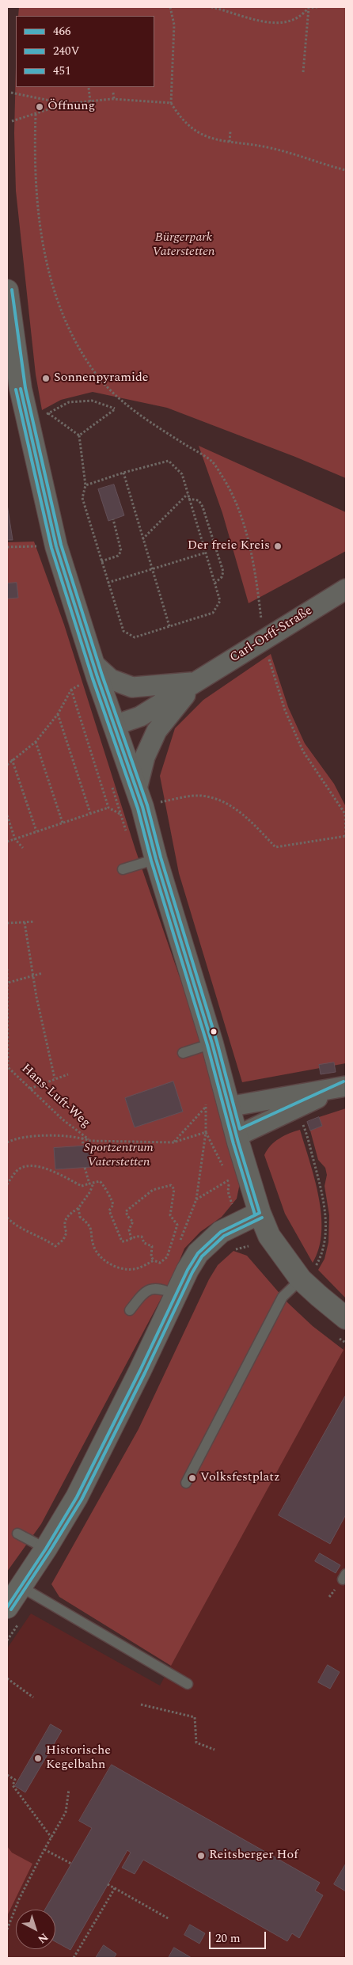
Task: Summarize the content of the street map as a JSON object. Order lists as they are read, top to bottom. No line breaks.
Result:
{"streets":{"street":["Carl-Orff-Straße"],"path":["Hans-Luft-Weg"]},"parks":["Bürgerpark Vaterstetten","Sportzentrum Vaterstetten"],"places":["Öffnung","Sonnenpyramide","Der freie Kreis","Volksfestplatz","Historische Kegelbahn","Reitsberger Hof"],"lines":["transit line 451","transit line 466","transit line 240V"],"legend":["466","240V","451"],"scale_bar":"20 m","north":"bottom right"}
